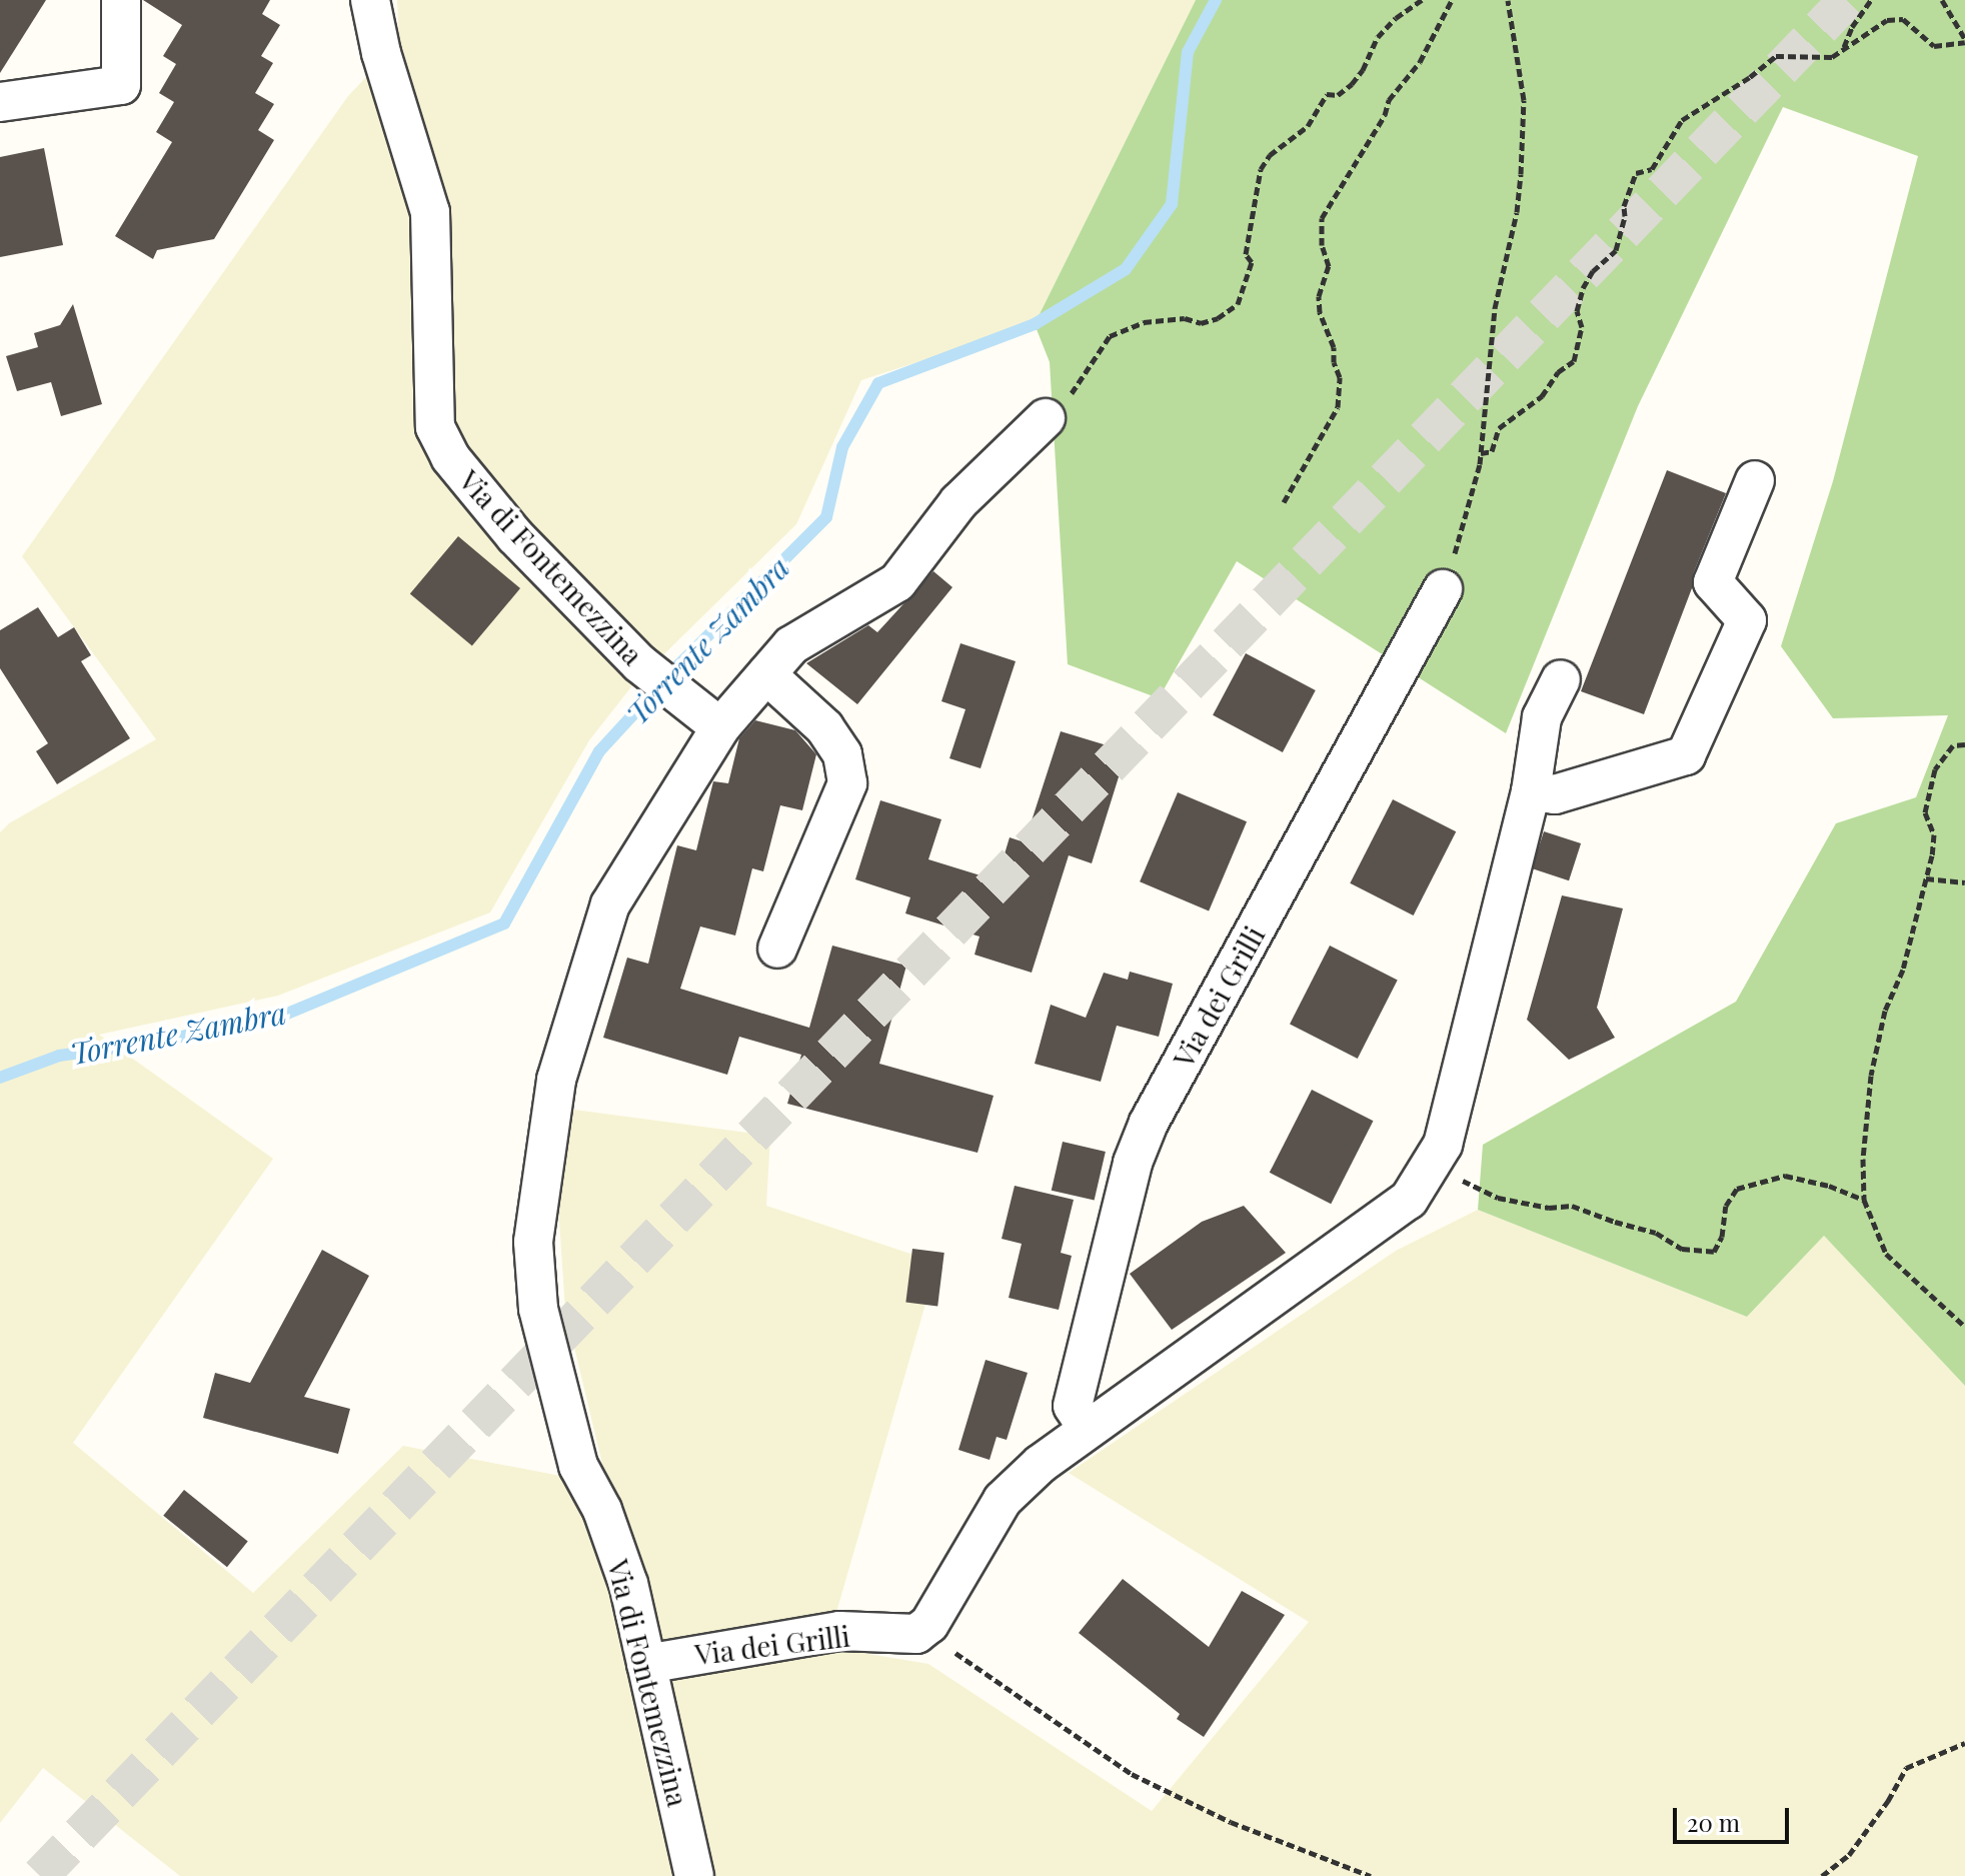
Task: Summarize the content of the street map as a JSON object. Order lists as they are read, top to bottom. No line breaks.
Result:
{"streets":{"street":["Via di Fontemezzina","Via dei Grilli"]},"crossings":[["Via di Fontemezzina","Via dei Grilli"]],"water":["Torrente Zambra"],"scale_bar":"20 m"}
